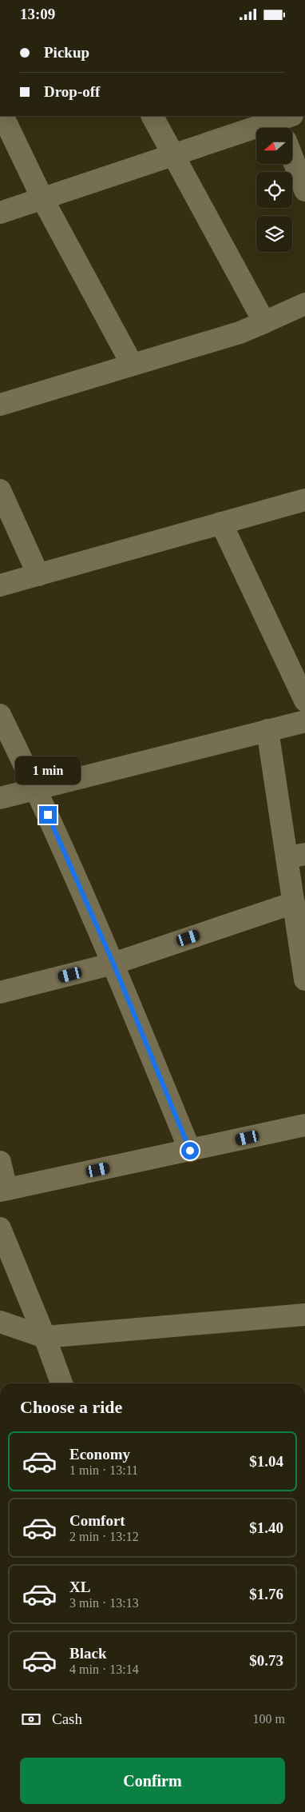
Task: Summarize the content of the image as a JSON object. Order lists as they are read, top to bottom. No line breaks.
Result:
{"north":"left","page":{"status":"13:09","banner":["Pickup","Drop-off"],"bubble":"1 min","heading":"Choose a ride","list":[{"name":"Economy","note":"1 min · 13:11","value":"$1.04"},{"name":"Comfort","note":"2 min · 13:12","value":"$1.40"},{"name":"XL","note":"3 min · 13:13","value":"$1.76"},{"name":"Black","note":"4 min · 13:14","value":"$0.73"}],"pay":["Cash","100 m"],"buttons":"Confirm"}}
